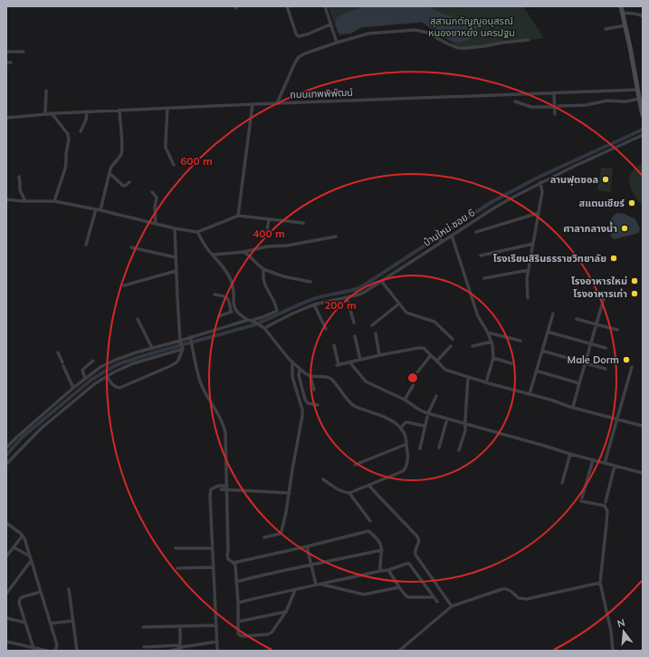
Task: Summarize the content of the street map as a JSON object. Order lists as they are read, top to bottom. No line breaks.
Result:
{"streets":{"street":["ถนนเทพพิพัฒน์","บ้านใหม่ ซอย 6"]},"parks":["สุสานกตัญญูอนุสรณ์ หนองขาหยั่ง นครปฐม"],"places":["ลานฟุตซอล","สแตนเชียร์","ศาลากลางน้ำ","โรงเรียนสิรินธรราชวิทยาลัย","โรงอาหารใหม่","โรงอาหารเก่า","Male Dorm"],"north":"top","rings":["600 m","400 m","200 m"]}
